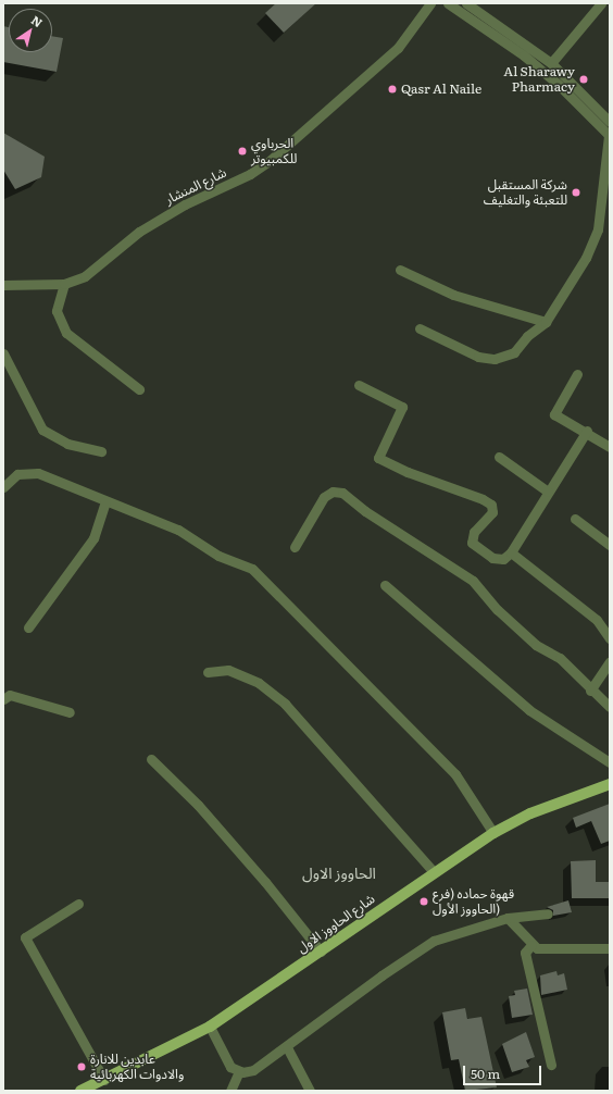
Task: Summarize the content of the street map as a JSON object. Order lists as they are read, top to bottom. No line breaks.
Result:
{"streets":{"main road":["شارع الحاووز الاول"],"street":["شارع المنشار"]},"districts":["الحاووز الاول"],"places":["Al Sharawy Pharmacy","Qasr Al Naile","الحرباوي للكمبيوتر","شركة المستقبل للتعبئة والتغليف","قهوة حماده (فرع الحاووز الأول)","عابدين للانارة والادوات الكهربائية"],"scale_bar":"50 m","north":"top right"}
